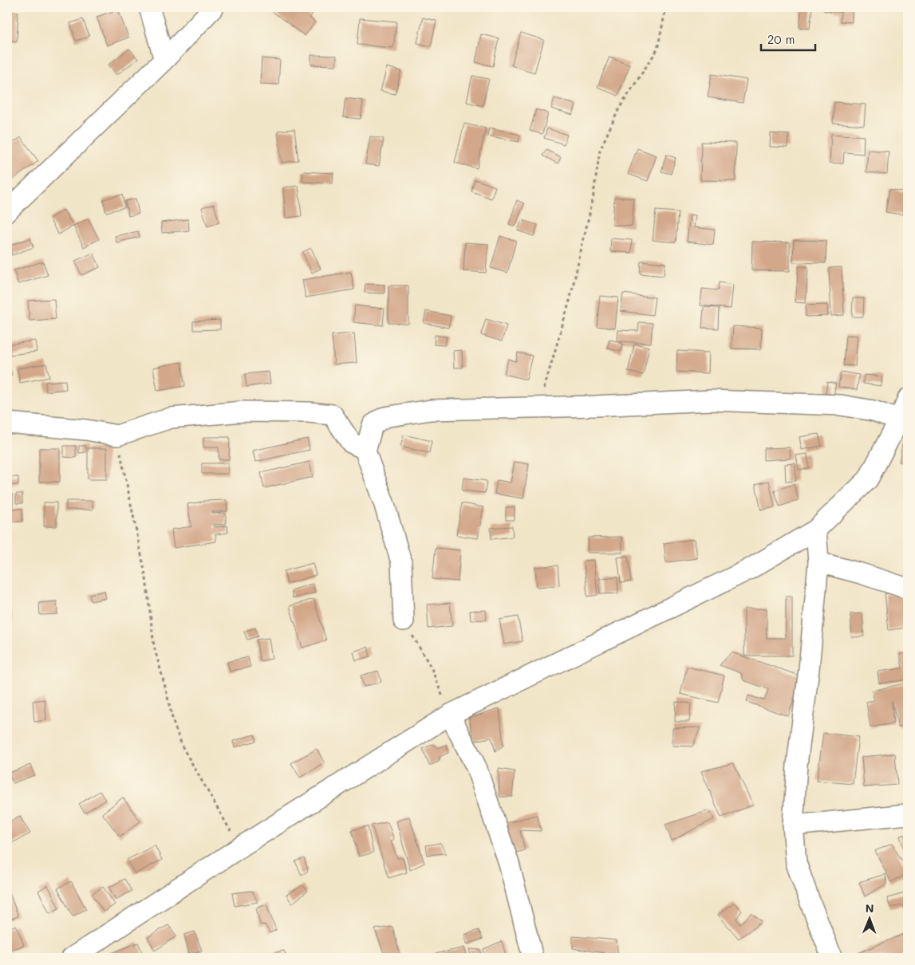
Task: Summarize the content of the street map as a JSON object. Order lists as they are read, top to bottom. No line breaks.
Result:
{"scale_bar":"20 m","north":"top"}
